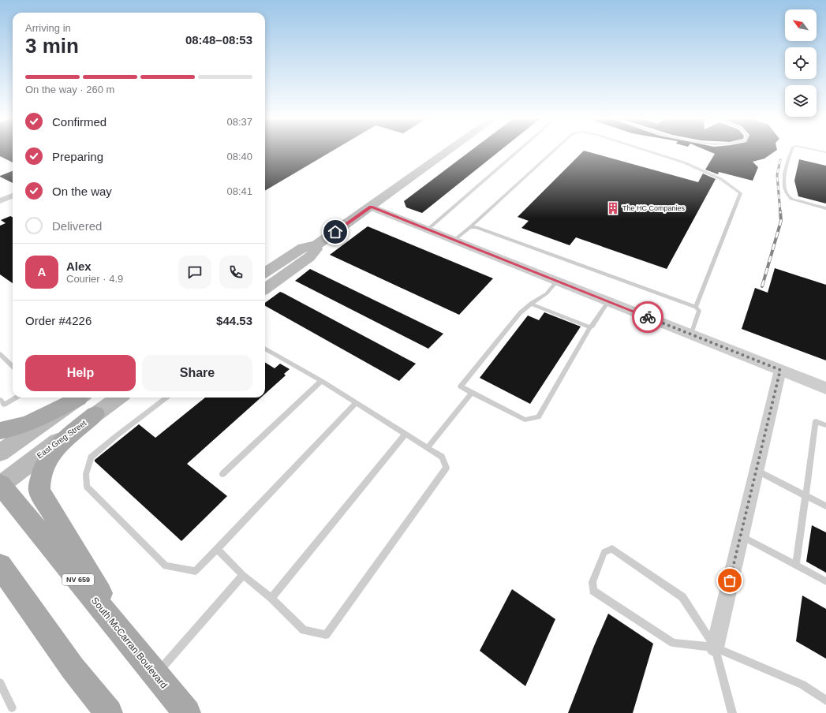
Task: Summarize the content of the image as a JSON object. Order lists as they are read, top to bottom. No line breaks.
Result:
{"streets":{"main road":["East Greg Street","NV 659","South McCarran Boulevard"]},"crossings":[["East Greg Street","South McCarran Boulevard"]],"places":{"building":["The HC Companies"]},"north":"top left","page":{"heading":["3 min","Arriving in","08:48–08:53"],"panel":["Alex","Courier · 4.9","Order #4226","$44.53"],"bar":"On the way · 260 m","list":[["Confirmed","08:37"],["Preparing","08:40"],["On the way","08:41"],"Delivered"],"round":"A","buttons":["Help","Share"]}}
